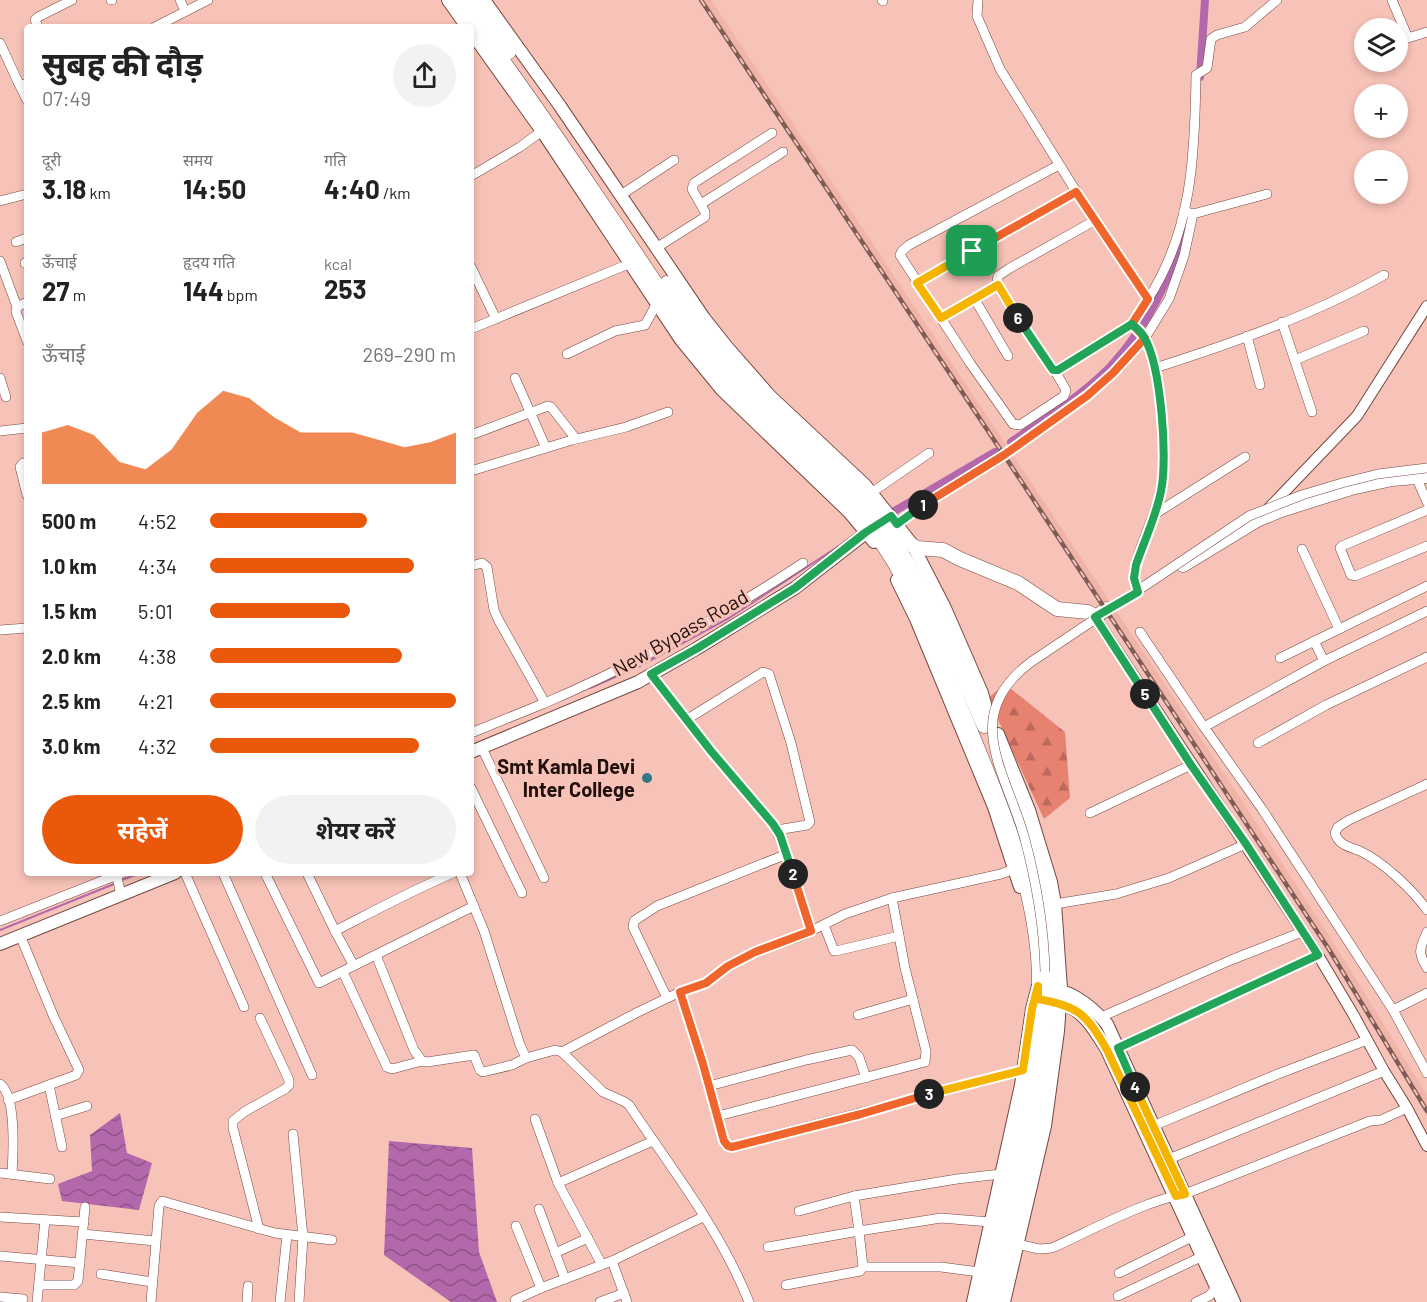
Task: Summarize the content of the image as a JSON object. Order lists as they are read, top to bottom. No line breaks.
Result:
{"streets":{"main road":["New Bypass Road"]},"places":["Smt Kamla Devi Inter College"],"page":{"map_buttons":["+","−"],"heading":["सुबह की दौड़","07:49"],"stats":[["दूरी","3.18 km"],["समय","14:50"],["गति","4:40 /km"],["ऊँचाई","27 m"],["हृदय गति","144 bpm"],["kcal","253"]],"pins":["6","1","5","2","4","3"],"chart":["ऊँचाई","269–290 m"],"list":[{"name":"500 m","note":"4:52"},{"name":"1.0 km","note":"4:34"},{"name":"1.5 km","note":"5:01"},{"name":"2.0 km","note":"4:38"},{"name":"2.5 km","note":"4:21"},{"name":"3.0 km","note":"4:32"}],"buttons":["सहेजें","शेयर करें"]}}
